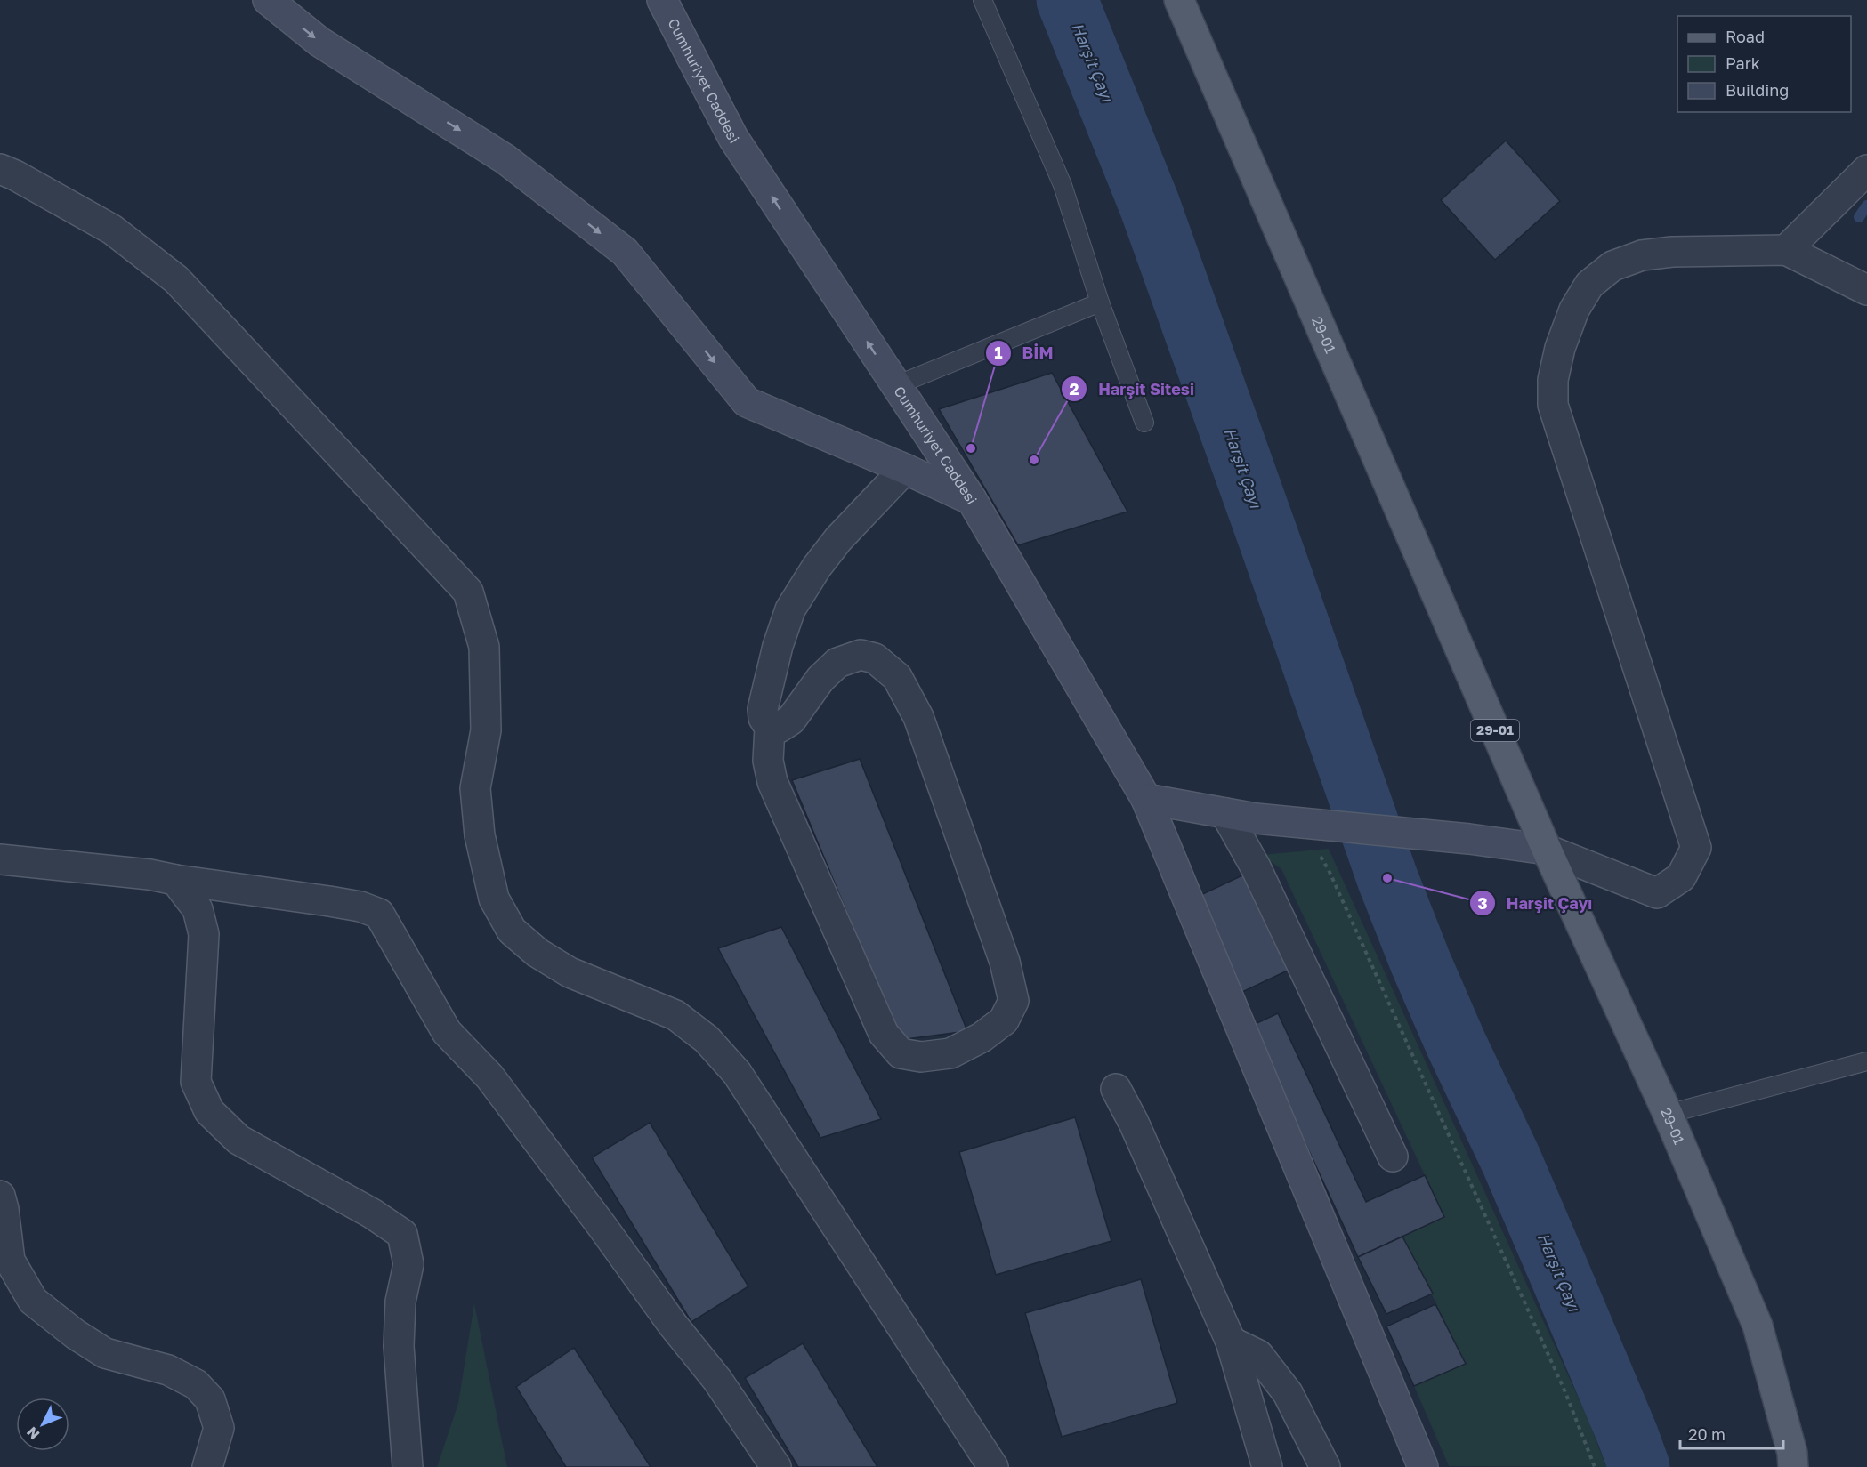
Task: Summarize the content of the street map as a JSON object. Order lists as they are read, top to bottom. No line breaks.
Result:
{"streets":{"main road":["Cumhuriyet Caddesi","29-01"]},"water":["Harşit Çayı"],"places":["BİM","Harşit Sitesi","Harşit Çayı"],"legend":["Road","Park","Building"],"scale_bar":"20 m","north":"bottom left"}
